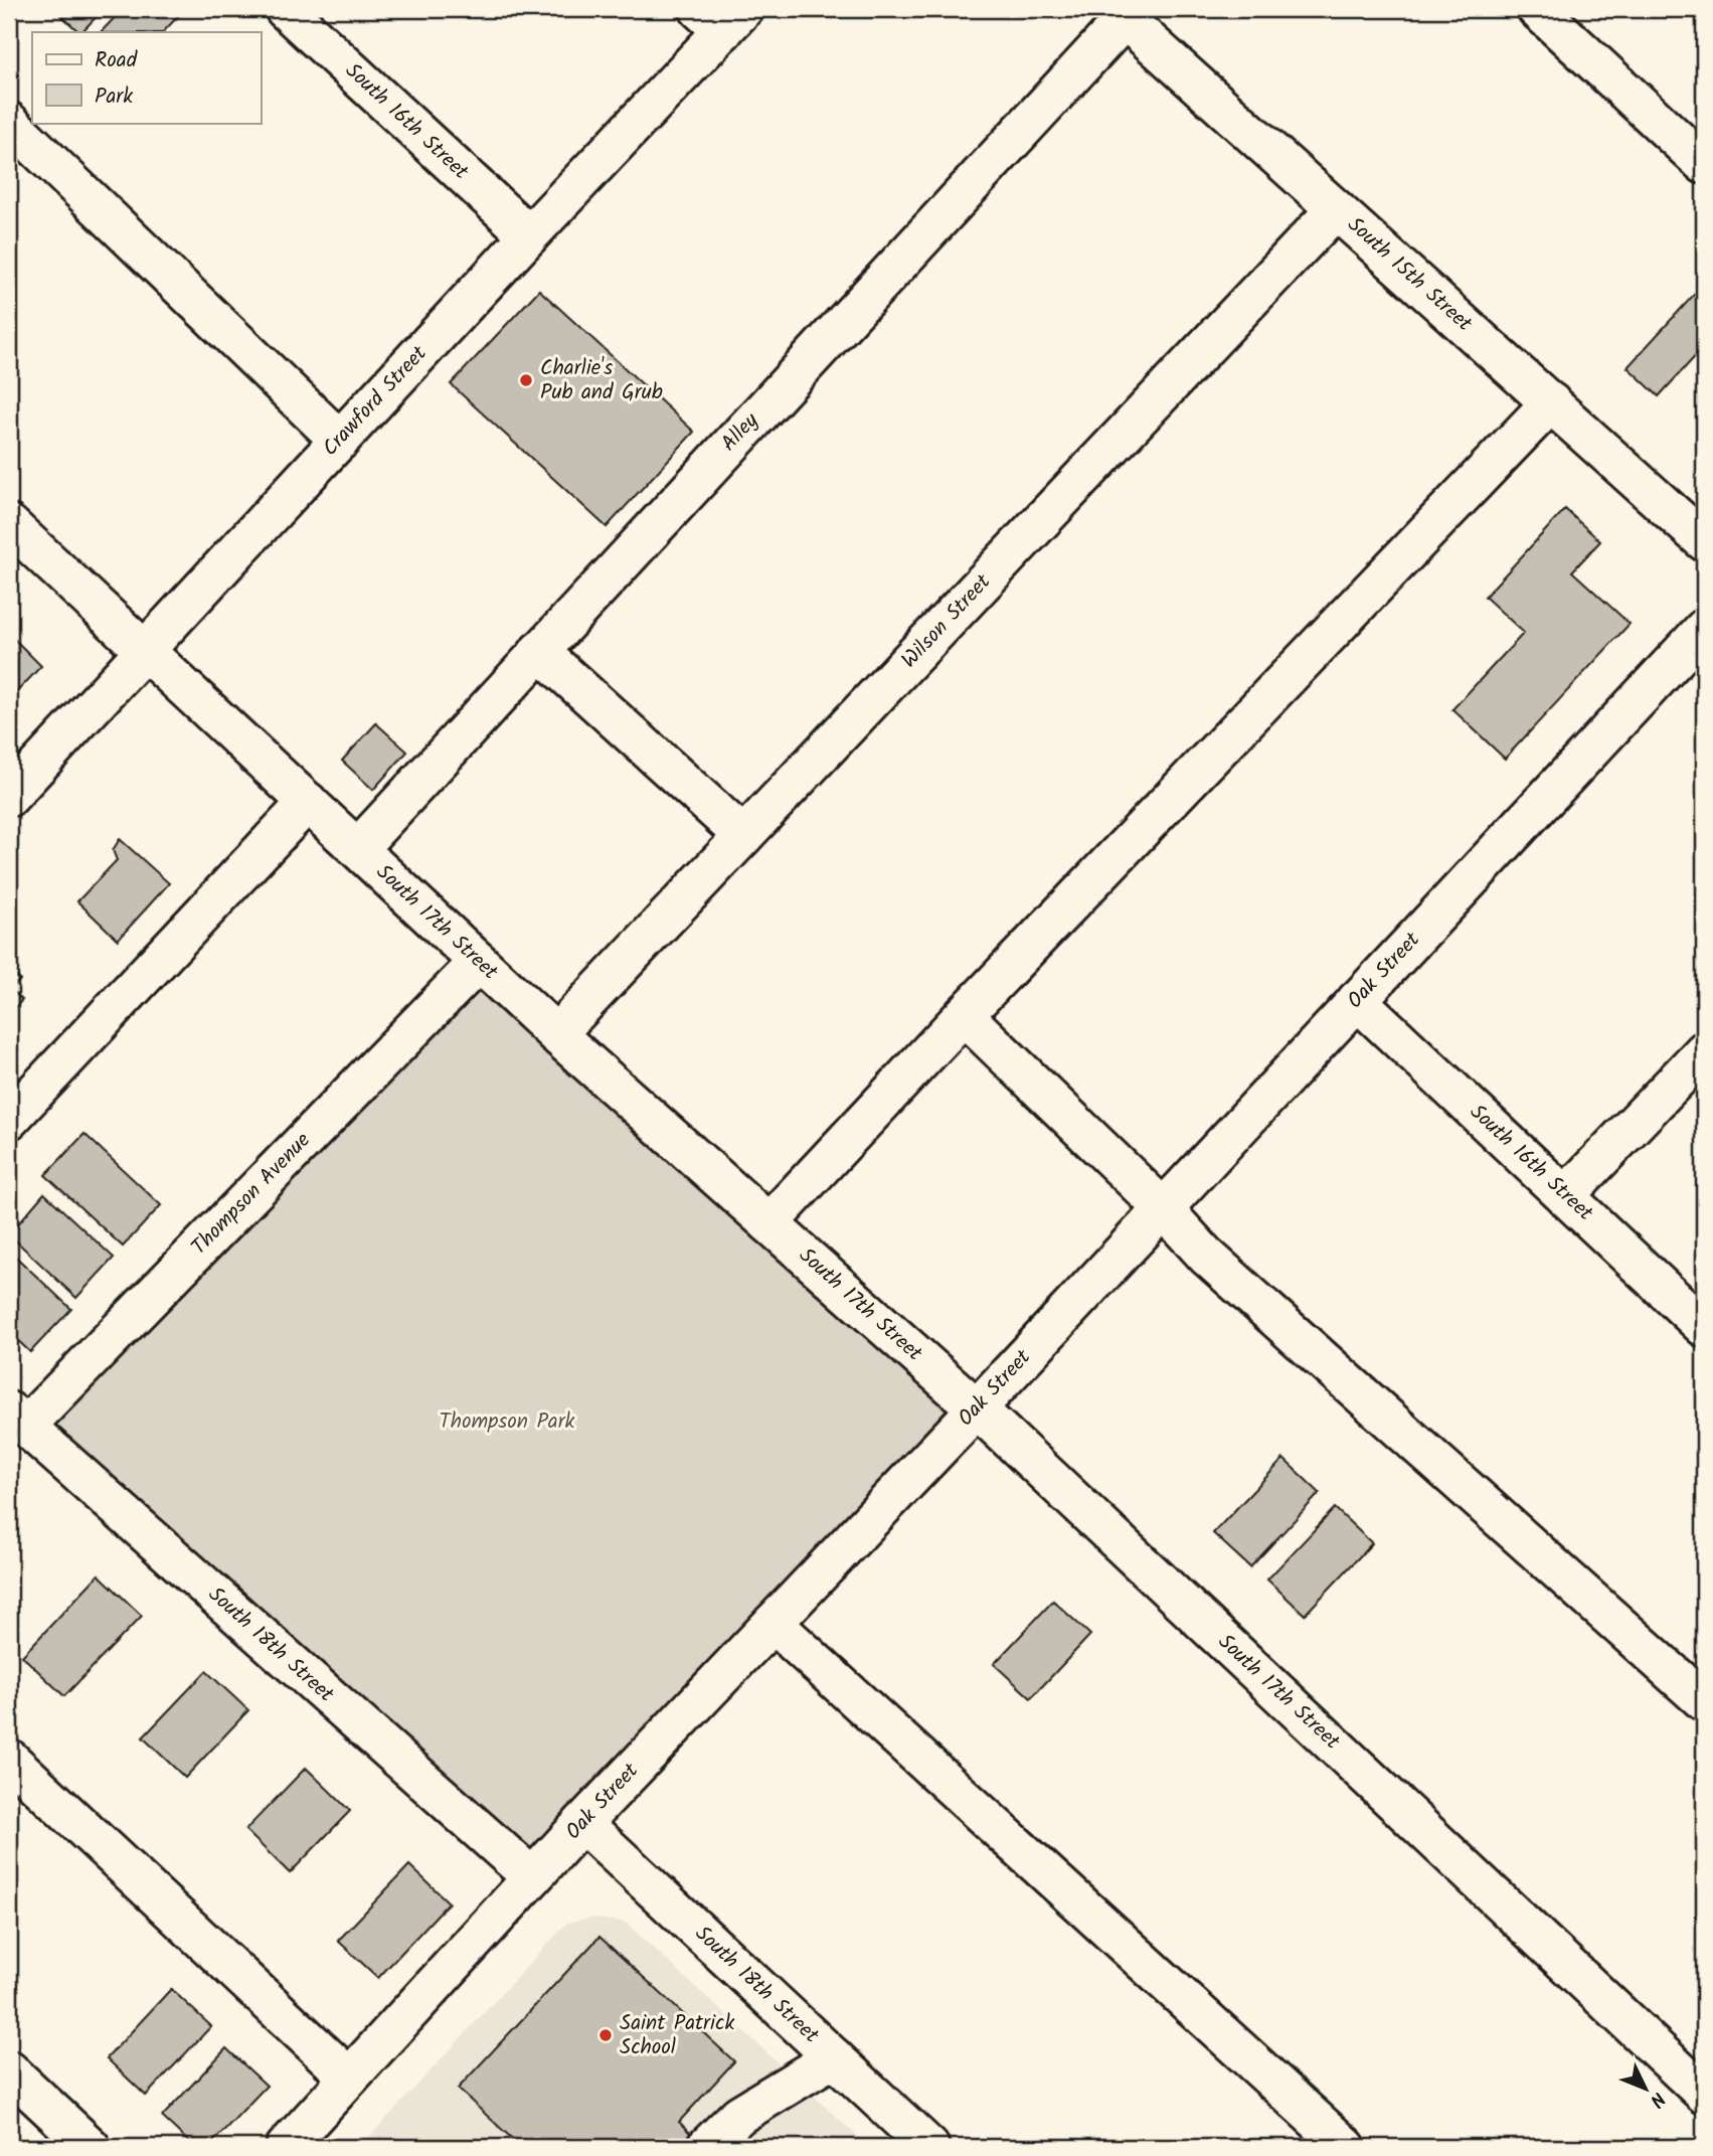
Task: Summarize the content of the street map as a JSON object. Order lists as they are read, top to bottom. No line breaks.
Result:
{"streets":{"street":["South 16th Street","South 15th Street","Crawford Street","Alley","Wilson Street","South 17th Street","Oak Street","Thompson Avenue","South 18th Street"]},"crossings":[["South 16th Street","Crawford Street"],["South 16th Street","Oak Street"],["South 15th Street","Alley"],["South 15th Street","Wilson Street"],["Crawford Street","South 17th Street"],["Alley","South 17th Street"],["Wilson Street","South 17th Street"],["South 17th Street","Oak Street"],["South 17th Street","Thompson Avenue"],["Oak Street","South 18th Street"],["Thompson Avenue","South 18th Street"]],"parks":["Thompson Park"],"places":["Charlie's Pub and Grub","Saint Patrick School"],"legend":["Road","Park"],"north":"bottom right"}
